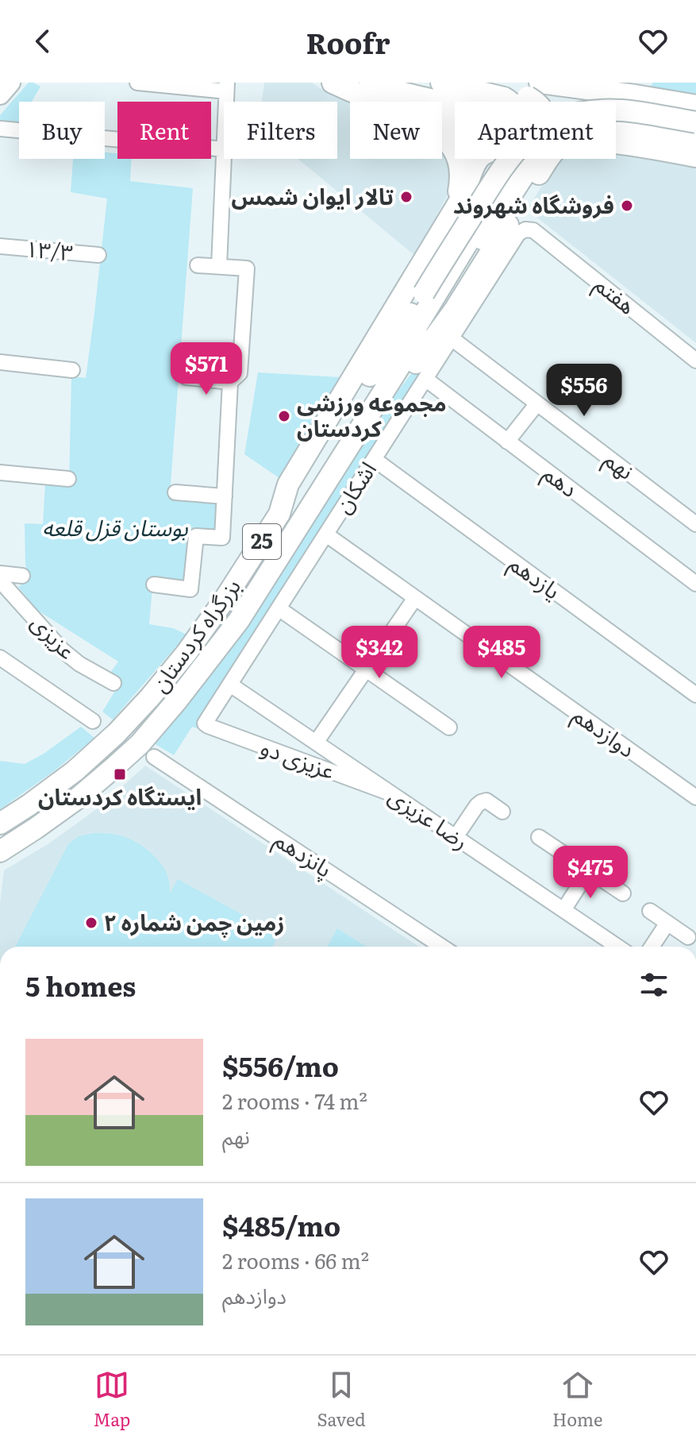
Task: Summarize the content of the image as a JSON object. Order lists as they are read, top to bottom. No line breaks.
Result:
{"streets":{"highway":["25","بزرگراه کردستان"],"street":["۱۳/۳","هفتم","نهم","دهم","اشکان","یازدهم","عزیزی","دوازدهم","عزیزی دو","رضا عزیزی","پانزدهم"]},"crossings":[["هفتم","اشکان"],["نهم","اشکان"],["دهم","اشکان"],["اشکان","یازدهم"],["اشکان","دوازدهم"],["اشکان","عزیزی دو"],["اشکان","رضا عزیزی"],["25","بزرگراه کردستان"],["عزیزی دو","رضا عزیزی"]],"parks":["بوستان قزل قلعه"],"places":{"other":["تالار ایوان شمس","فروشگاه شهروند","مجموعه ورزشی کردستان","زمین چمن شماره ۲"],"transit":["ایستگاه کردستان"]},"page":{"header":"Roofr","chip":["Buy","Rent","Filters","New","Apartment"],"price":["$571","$556","$342","$485","$475"],"heading":"5 homes","list":[{"name":"$556/mo","note":"2 rooms · 74 m² · نهم"},{"name":"$485/mo","note":"2 rooms · 66 m² · دوازدهم"}],"tabs":["Map","Saved","Home"]}}
